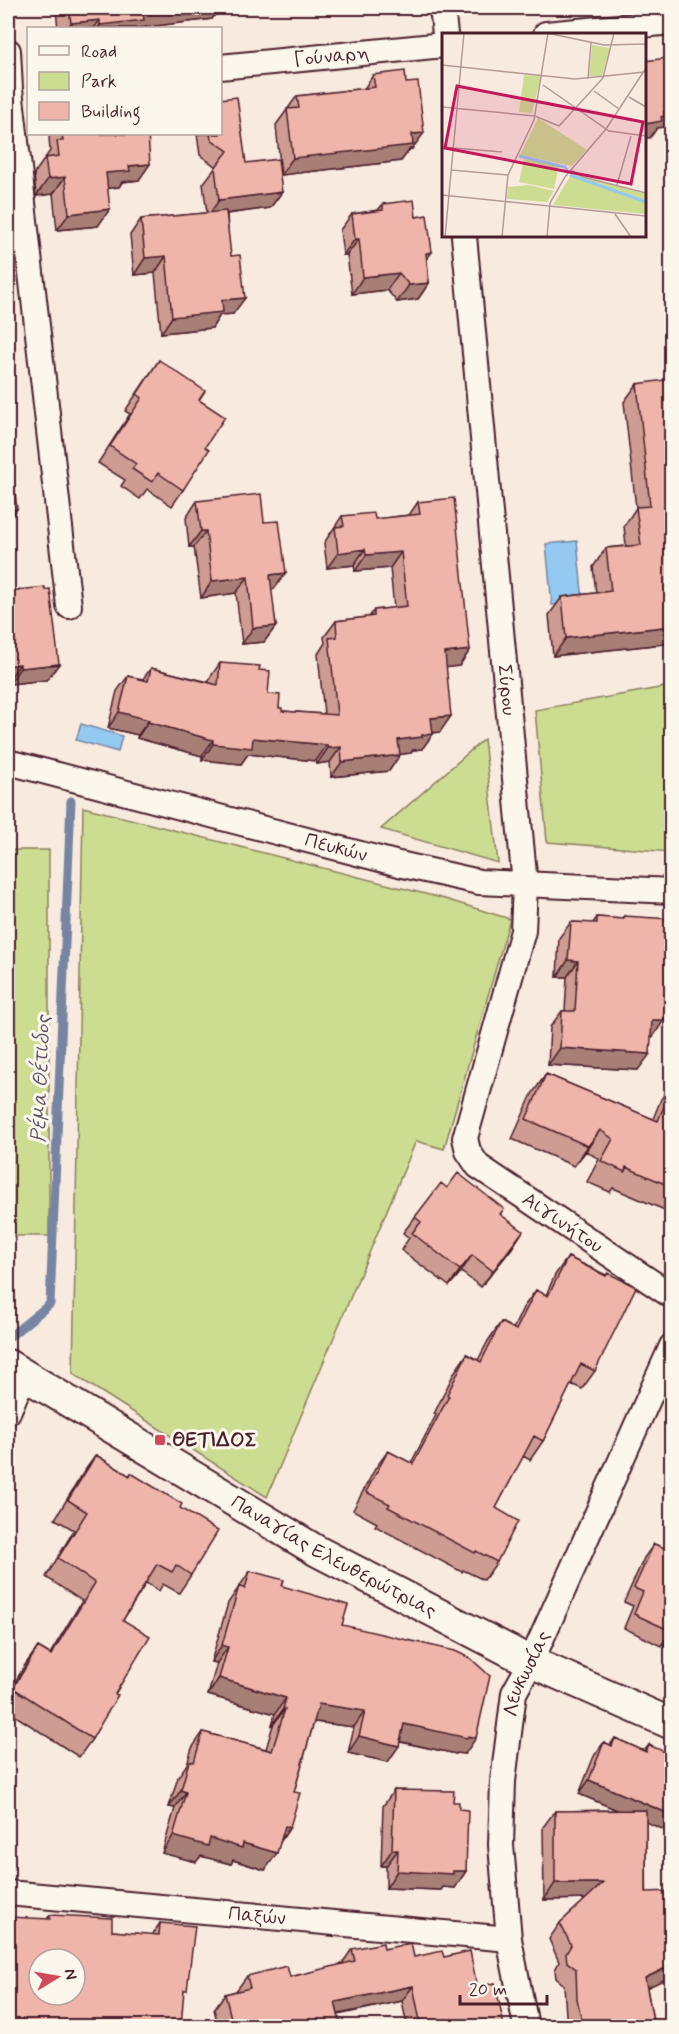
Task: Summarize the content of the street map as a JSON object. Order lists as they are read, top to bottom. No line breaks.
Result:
{"streets":{"street":["Γούναρη","Σύρου","Πευκών","Αιγινήτου","Παναγίας Ελευθερώτριας","Λευκωσίας","Παξών"]},"crossings":[["Σύρου","Πευκών"],["Σύρου","Αιγινήτου"],["Παναγίας Ελευθερώτριας","Λευκωσίας"],["Λευκωσίας","Παξών"]],"water":["Ρέμα Θέτιδος"],"places":{"transit":["ΘΕΤΙΔΟΣ"]},"legend":["Road","Park","Building"],"scale_bar":"20 m","north":"right"}
